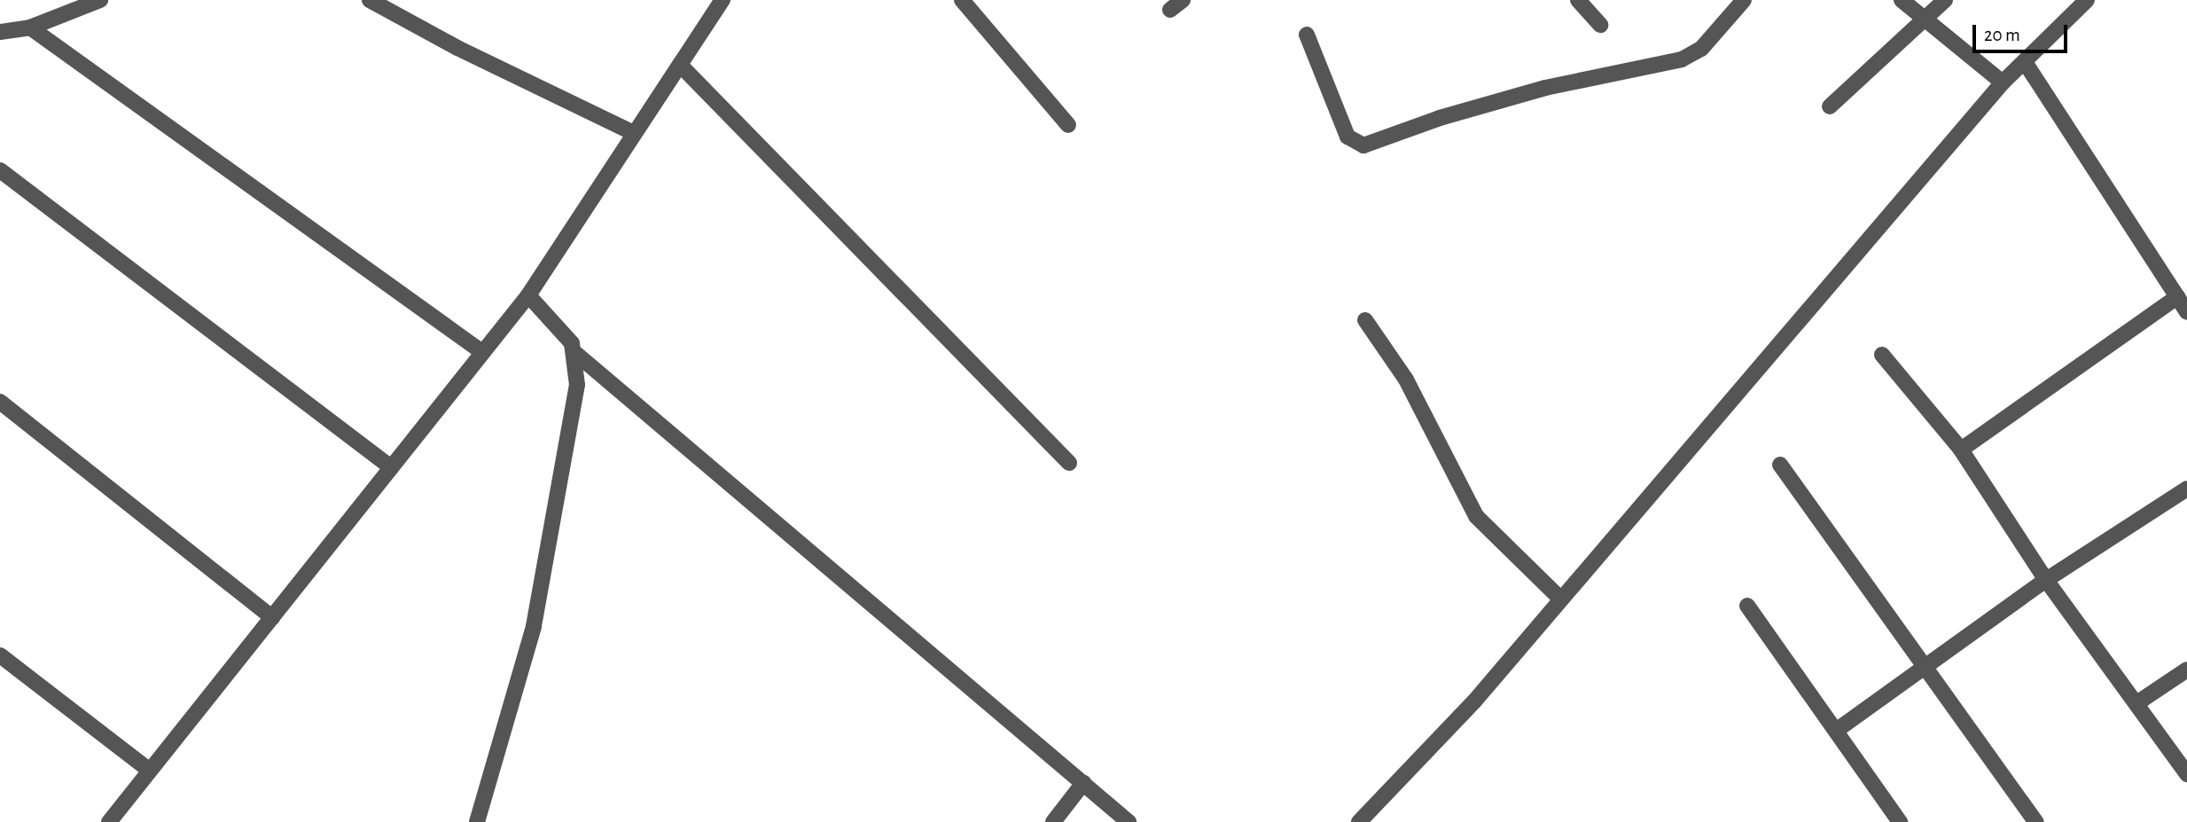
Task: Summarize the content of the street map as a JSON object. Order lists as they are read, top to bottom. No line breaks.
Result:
{"scale_bar":"20 m"}
